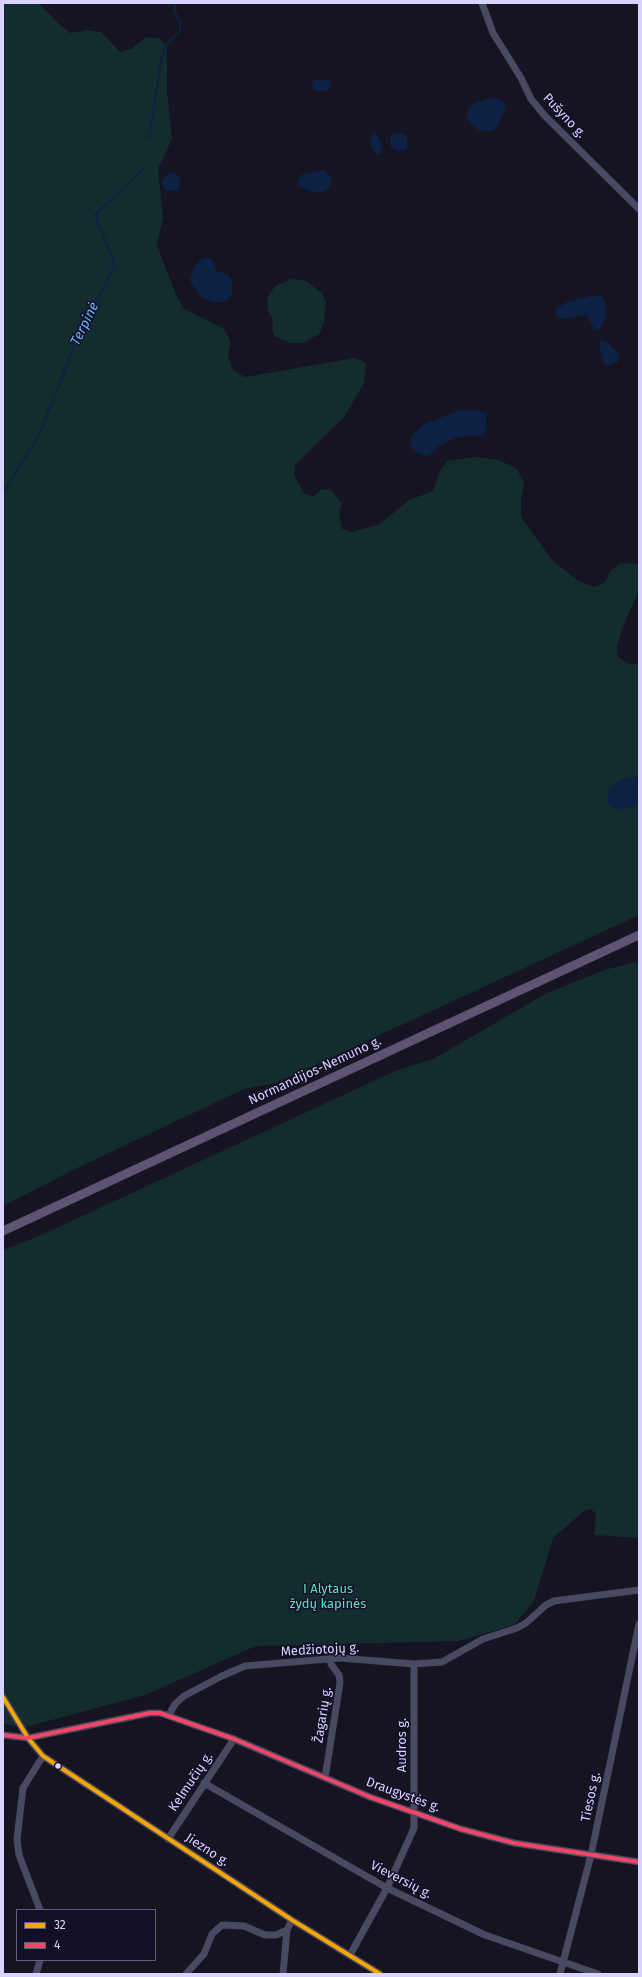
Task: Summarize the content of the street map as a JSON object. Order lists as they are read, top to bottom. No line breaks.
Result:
{"streets":{"main road":["Normandijos-Nemuno g."],"street":["Pušyno g.","Medžiotojų g.","Žagarių g.","Audros g.","Kelmučių g.","Draugystės g.","Tiesos g.","Jiezno g.","Vieversių g."]},"crossings":[["Medžiotojų g.","Žagarių g."],["Medžiotojų g.","Audros g."],["Medžiotojų g.","Draugystės g."],["Žagarių g.","Draugystės g."],["Audros g.","Draugystės g."],["Audros g.","Jiezno g."],["Audros g.","Vieversių g."],["Kelmučių g.","Draugystės g."],["Kelmučių g.","Jiezno g."],["Kelmučių g.","Vieversių g."],["Draugystės g.","Tiesos g."],["Tiesos g.","Vieversių g."]],"water":["Terpinė"],"parks":["I Alytaus žydų kapinės"],"lines":["transit line 32","transit line 4"],"legend":["32","4"]}
